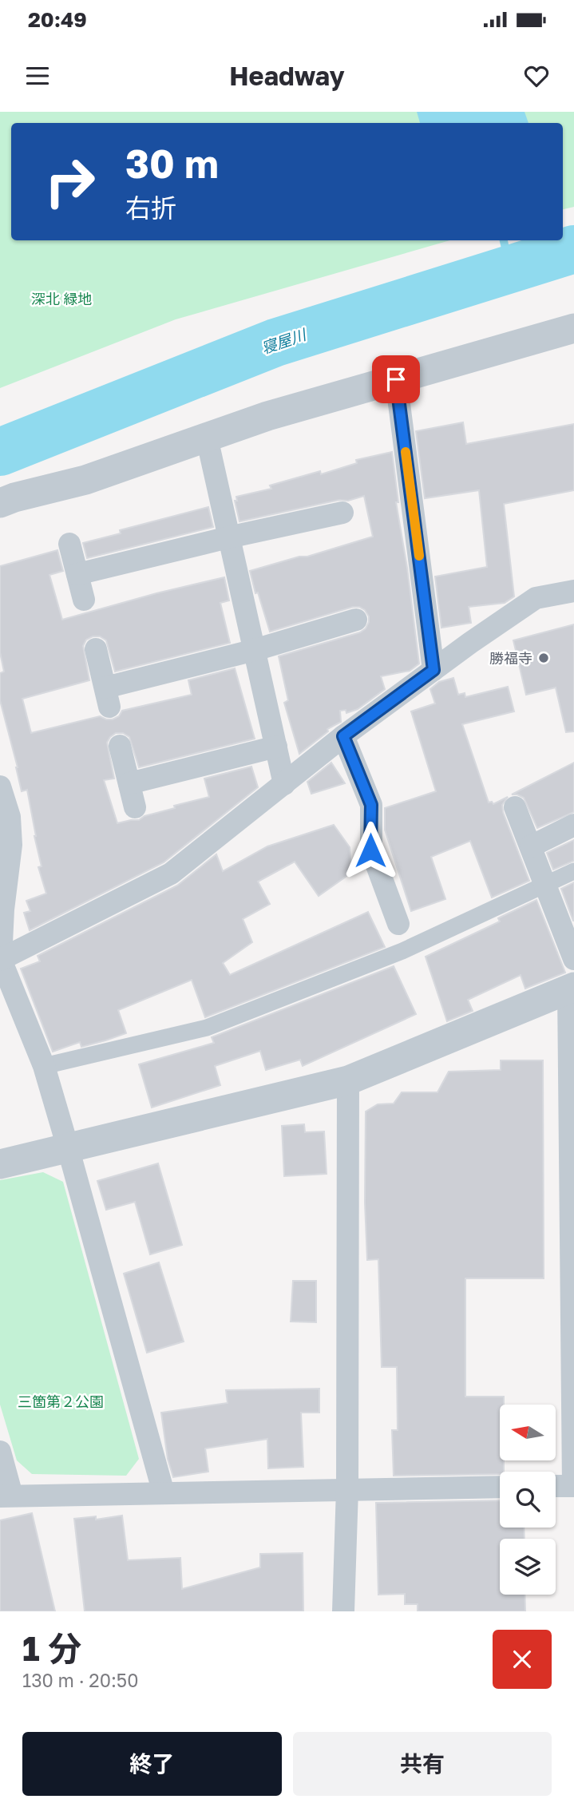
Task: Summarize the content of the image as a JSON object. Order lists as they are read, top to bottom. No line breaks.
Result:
{"water":["寝屋川"],"parks":["深北 緑地","三箇第２公園"],"places":["勝福寺"],"north":"left","page":{"status":"20:49","header":"Headway","turn":["30 m","右折"],"heading":["1 分","130 m · 20:50"],"buttons":["終了","共有"]}}
